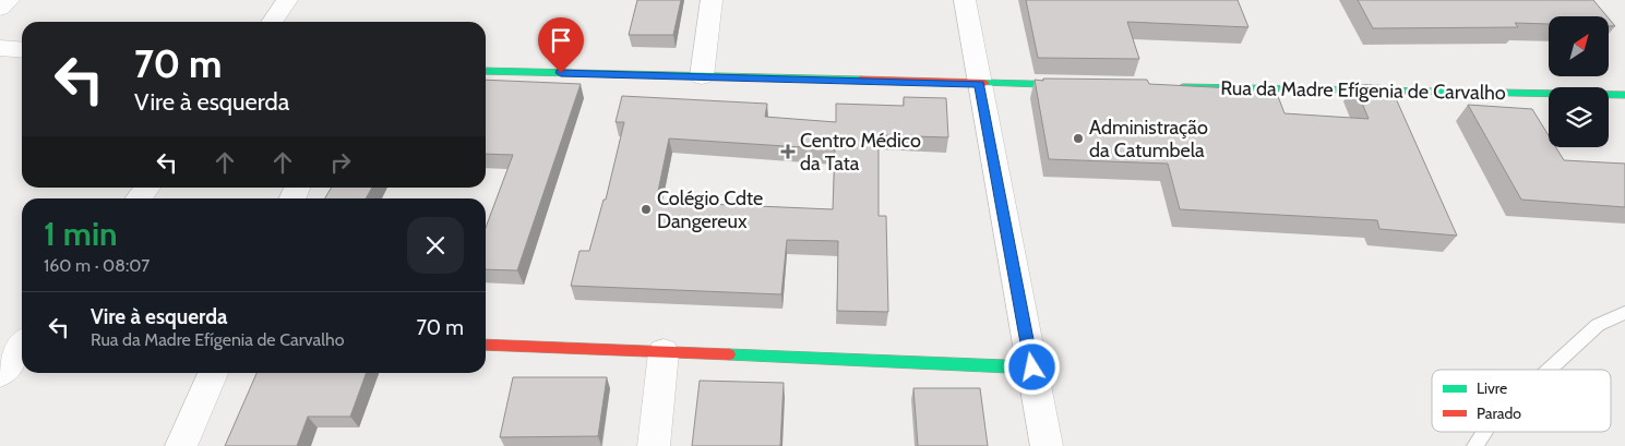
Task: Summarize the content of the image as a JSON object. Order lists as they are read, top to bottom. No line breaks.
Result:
{"streets":{"street":["Rua da Madre Efígenia de Carvalho"]},"places":{"other":["Administração da Catumbela","Colégio Cdte Dangereux"],"health":["Centro Médico da Tata"]},"legend":["Livre","Parado"],"north":"top right","page":{"turn":["70 m","Vire à esquerda"],"heading":["1 min","160 m · 08:07"],"list":[{"name":"Vire à esquerda","note":"Rua da Madre Efígenia de Carvalho","value":"70 m"}]}}
